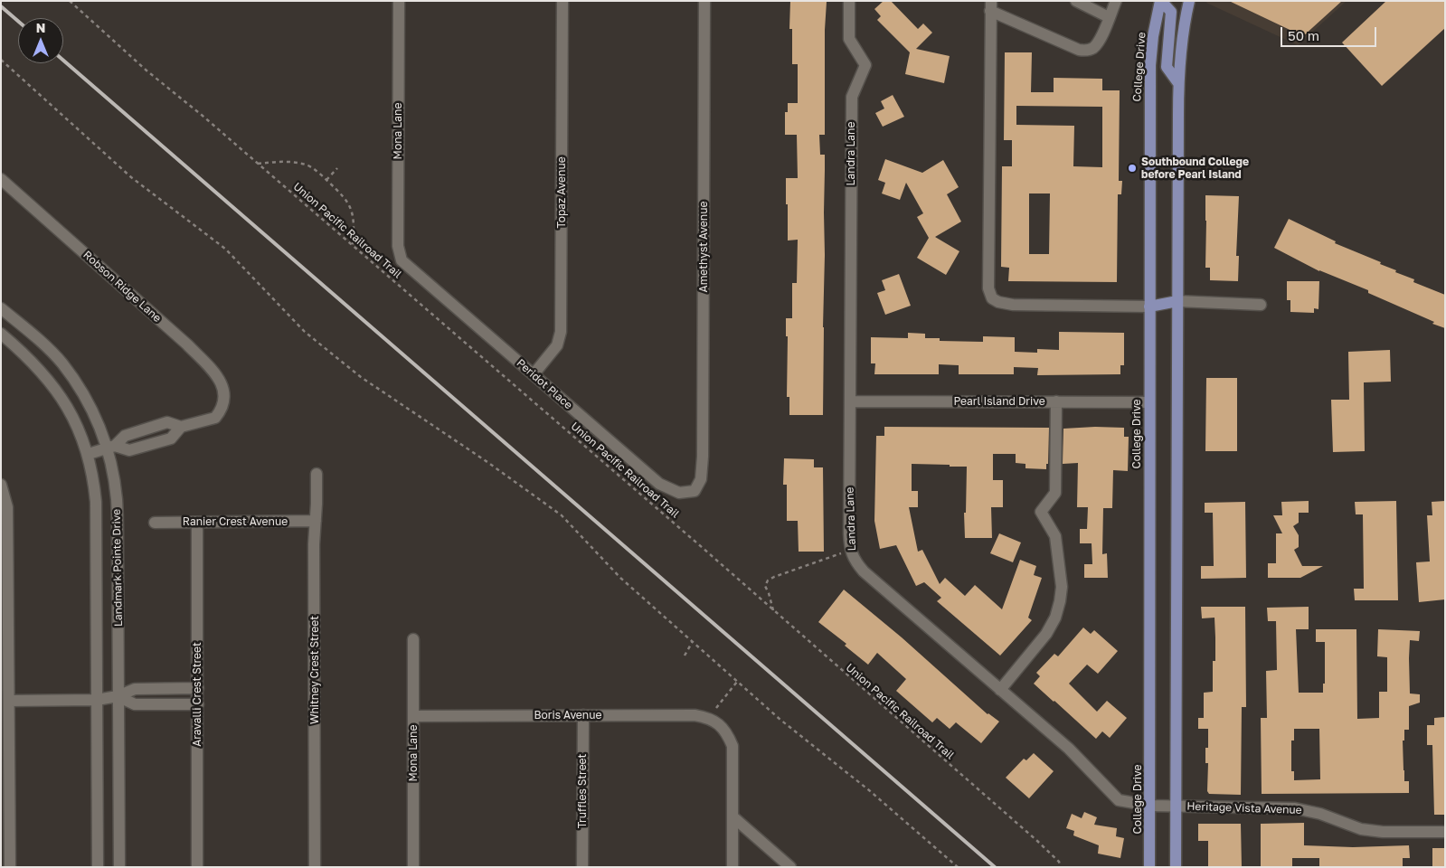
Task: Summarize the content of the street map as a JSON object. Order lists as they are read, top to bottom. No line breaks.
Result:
{"streets":{"main road":["College Drive"],"street":["Mona Lane","Landra Lane","Topaz Avenue","Amethyst Avenue","Robson Ridge Lane","Peridot Place","Pearl Island Drive","Ranier Crest Avenue","Landmark Pointe Drive","Whitney Crest Street","Aravalli Crest Street","Boris Avenue","Truffles Street","Heritage Vista Avenue"],"path":["Union Pacific Railroad Trail"]},"crossings":[["College Drive","Landra Lane"],["College Drive","Pearl Island Drive"],["Mona Lane","Peridot Place"],["Mona Lane","Boris Avenue"],["Landra Lane","Pearl Island Drive"],["Landra Lane","Heritage Vista Avenue"],["Topaz Avenue","Peridot Place"],["Amethyst Avenue","Peridot Place"],["Ranier Crest Avenue","Whitney Crest Street"],["Ranier Crest Avenue","Aravalli Crest Street"],["Boris Avenue","Truffles Street"]],"places":["Southbound College before Pearl Island"],"scale_bar":"50 m","north":"top"}
